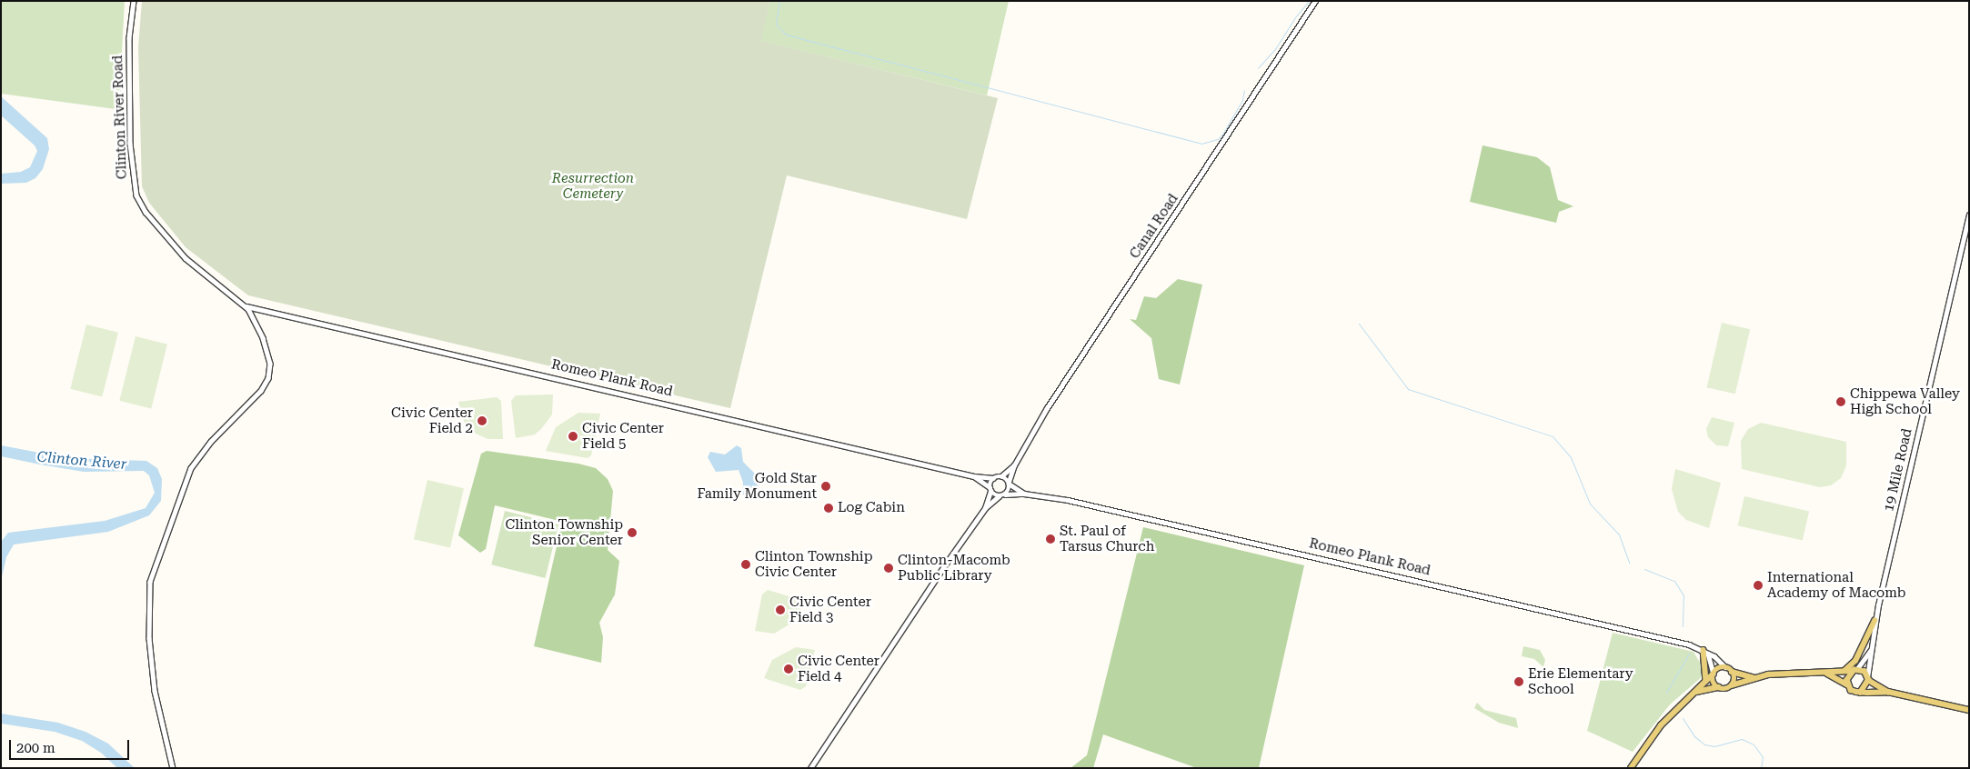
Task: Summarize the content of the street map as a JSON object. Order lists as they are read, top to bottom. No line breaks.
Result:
{"streets":{"street":["Clinton River Road","Canal Road","Romeo Plank Road","19 Mile Road"]},"crossings":[["Clinton River Road","Romeo Plank Road"],["Canal Road","Romeo Plank Road"]],"water":["Clinton River"],"parks":["Resurrection Cemetery"],"places":["Chippewa Valley High School","Civic Center Field 2","Civic Center Field 5","Gold Star Family Monument","Log Cabin","Clinton Township Senior Center","St. Paul of Tarsus Church","Clinton Township Civic Center","Clinton-Macomb Public Library","International Academy of Macomb","Civic Center Field 3","Civic Center Field 4","Erie Elementary School"],"scale_bar":"200 m"}
